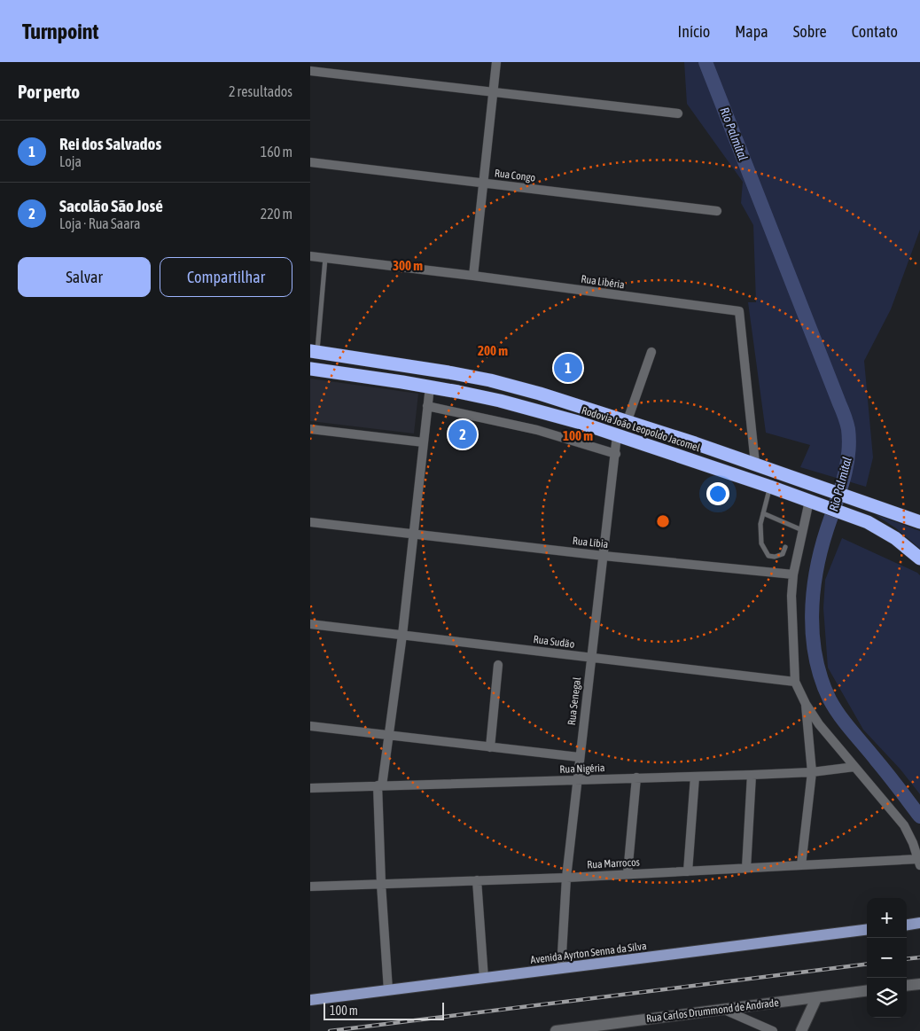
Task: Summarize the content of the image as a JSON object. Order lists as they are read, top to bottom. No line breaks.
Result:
{"streets":{"highway":["Rodovia João Leopoldo Jacomel"],"main road":["Avenida Ayrton Senna da Silva"],"street":["Rua Congo","Rua Libéria","Rua Líbia","Rua Sudão","Rua Senegal","Rua Nigéria","Rua Marrocos","Rua Carlos Drummond de Andrade"]},"crossings":[["Rua Libéria","Rodovia João Leopoldo Jacomel"],["Rodovia João Leopoldo Jacomel","Rua Senegal"],["Rua Líbia","Rua Senegal"],["Rua Sudão","Rua Senegal"],["Rua Senegal","Rua Nigéria"],["Rua Senegal","Rua Marrocos"],["Rua Senegal","Avenida Ayrton Senna da Silva"]],"water":["Rio Palmital"],"scale_bar":"100 m","page":{"header":"Turnpoint","nav":["Início","Mapa","Sobre","Contato"],"heading":["Por perto","2 resultados"],"list":[{"mark":"1","name":"Rei dos Salvados","note":"Loja","value":"160 m"},{"mark":"2","name":"Sacolão São José","note":"Loja · Rua Saara","value":"220 m"}],"buttons":["Salvar","Compartilhar"],"pins":["1","2"],"map_buttons":["+","−"],"scale":"100 m"},"rings":["300 m","200 m","100 m"]}
